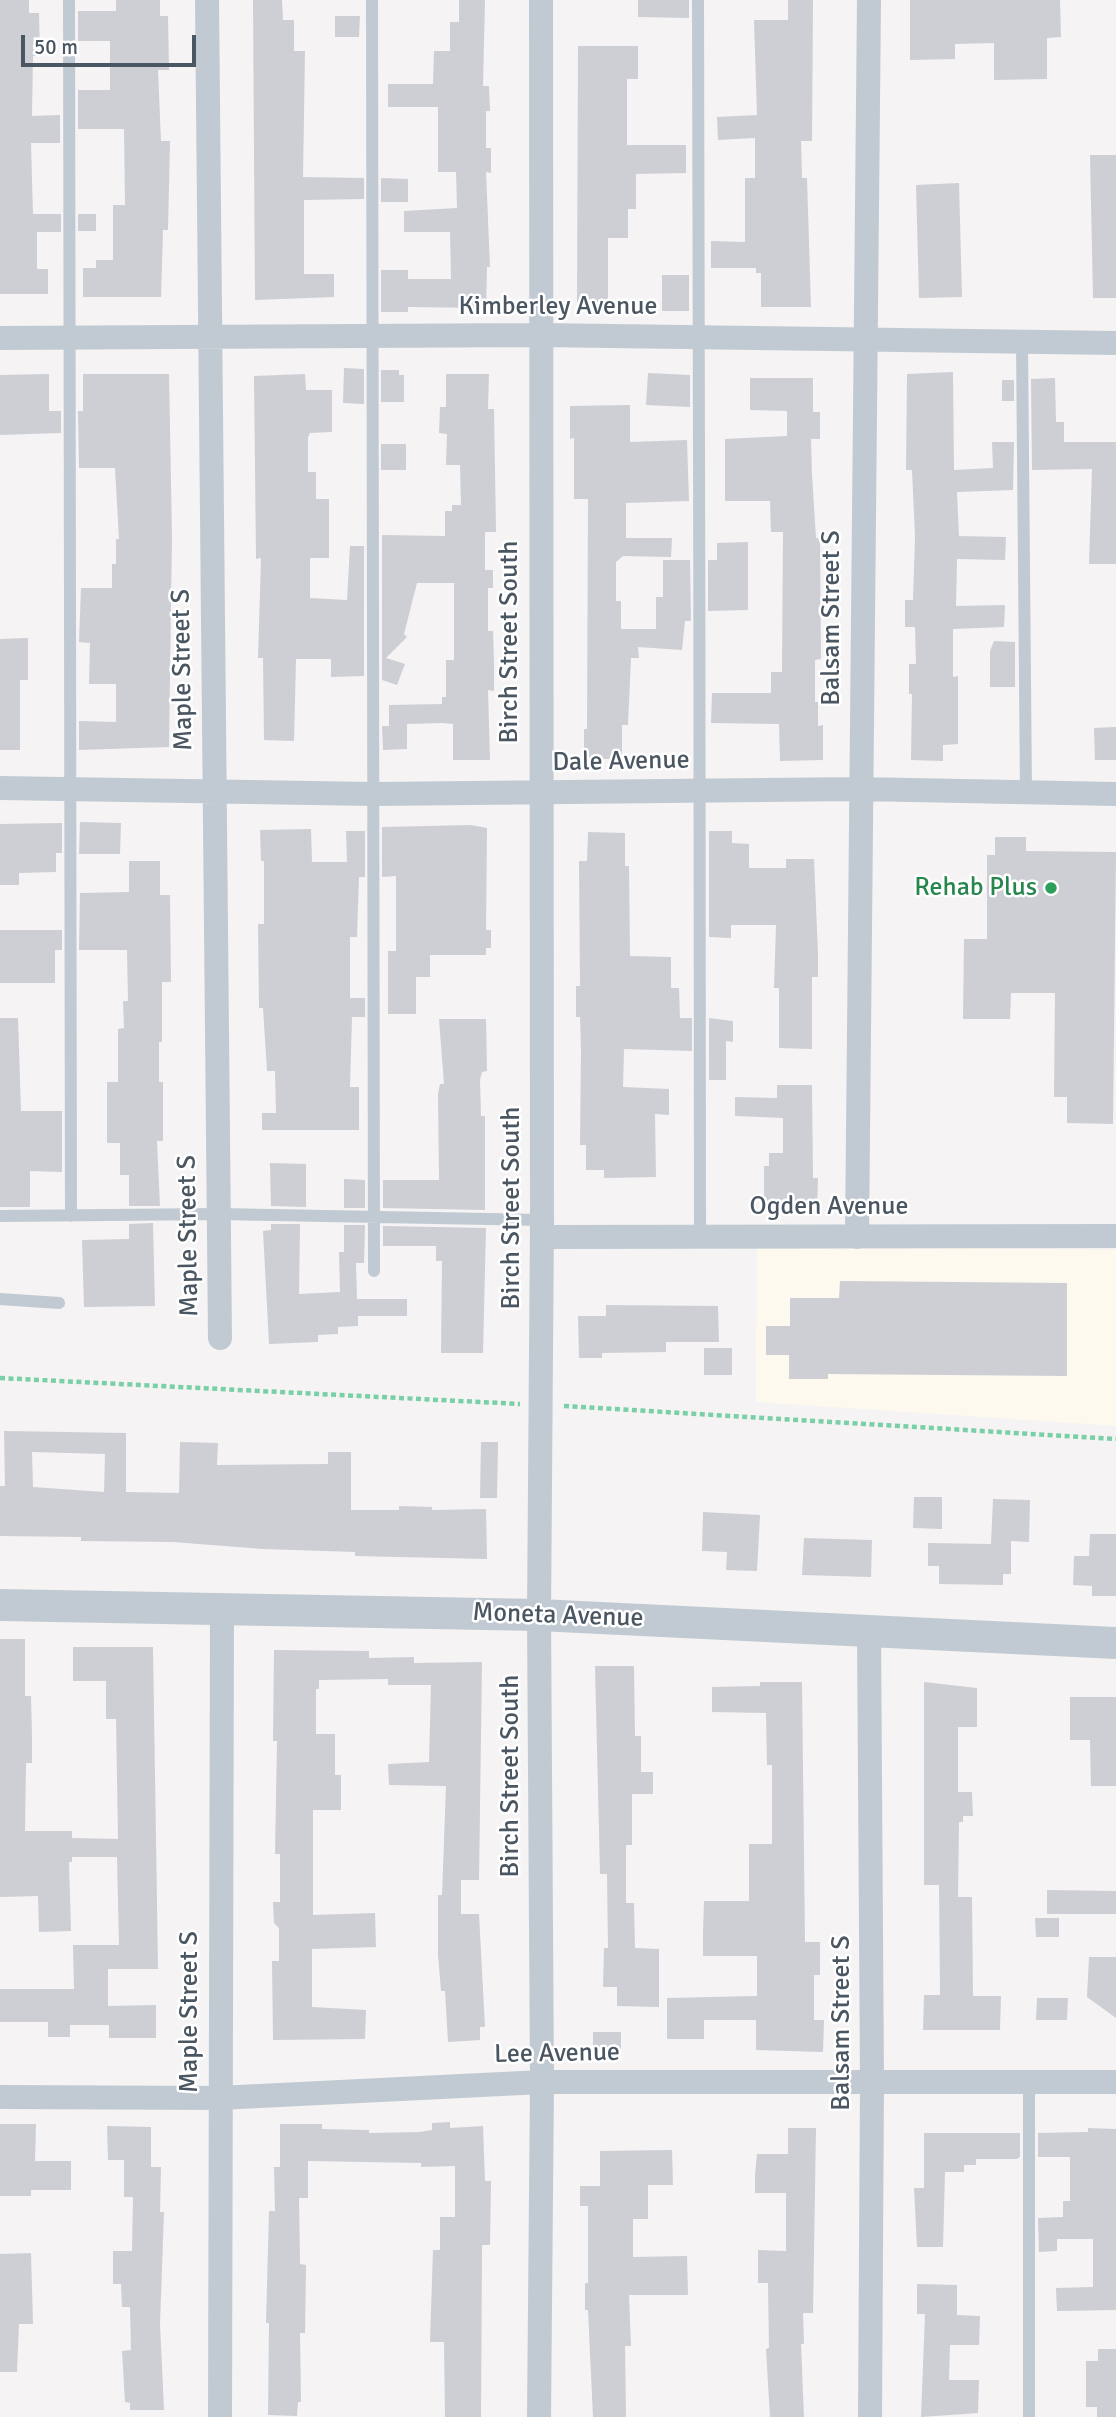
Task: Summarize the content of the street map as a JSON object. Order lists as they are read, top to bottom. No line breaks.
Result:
{"streets":{"street":["Kimberley Avenue","Balsam Street S","Birch Street South","Maple Street S","Dale Avenue","Ogden Avenue","Moneta Avenue","Lee Avenue"]},"crossings":[["Kimberley Avenue","Balsam Street S"],["Kimberley Avenue","Birch Street South"],["Kimberley Avenue","Maple Street S"],["Balsam Street S","Dale Avenue"],["Balsam Street S","Ogden Avenue"],["Balsam Street S","Moneta Avenue"],["Balsam Street S","Lee Avenue"],["Birch Street South","Dale Avenue"],["Birch Street South","Ogden Avenue"],["Birch Street South","Moneta Avenue"],["Birch Street South","Lee Avenue"],["Maple Street S","Dale Avenue"],["Maple Street S","Moneta Avenue"],["Maple Street S","Lee Avenue"]],"places":["Rehab Plus"],"scale_bar":"50 m"}
